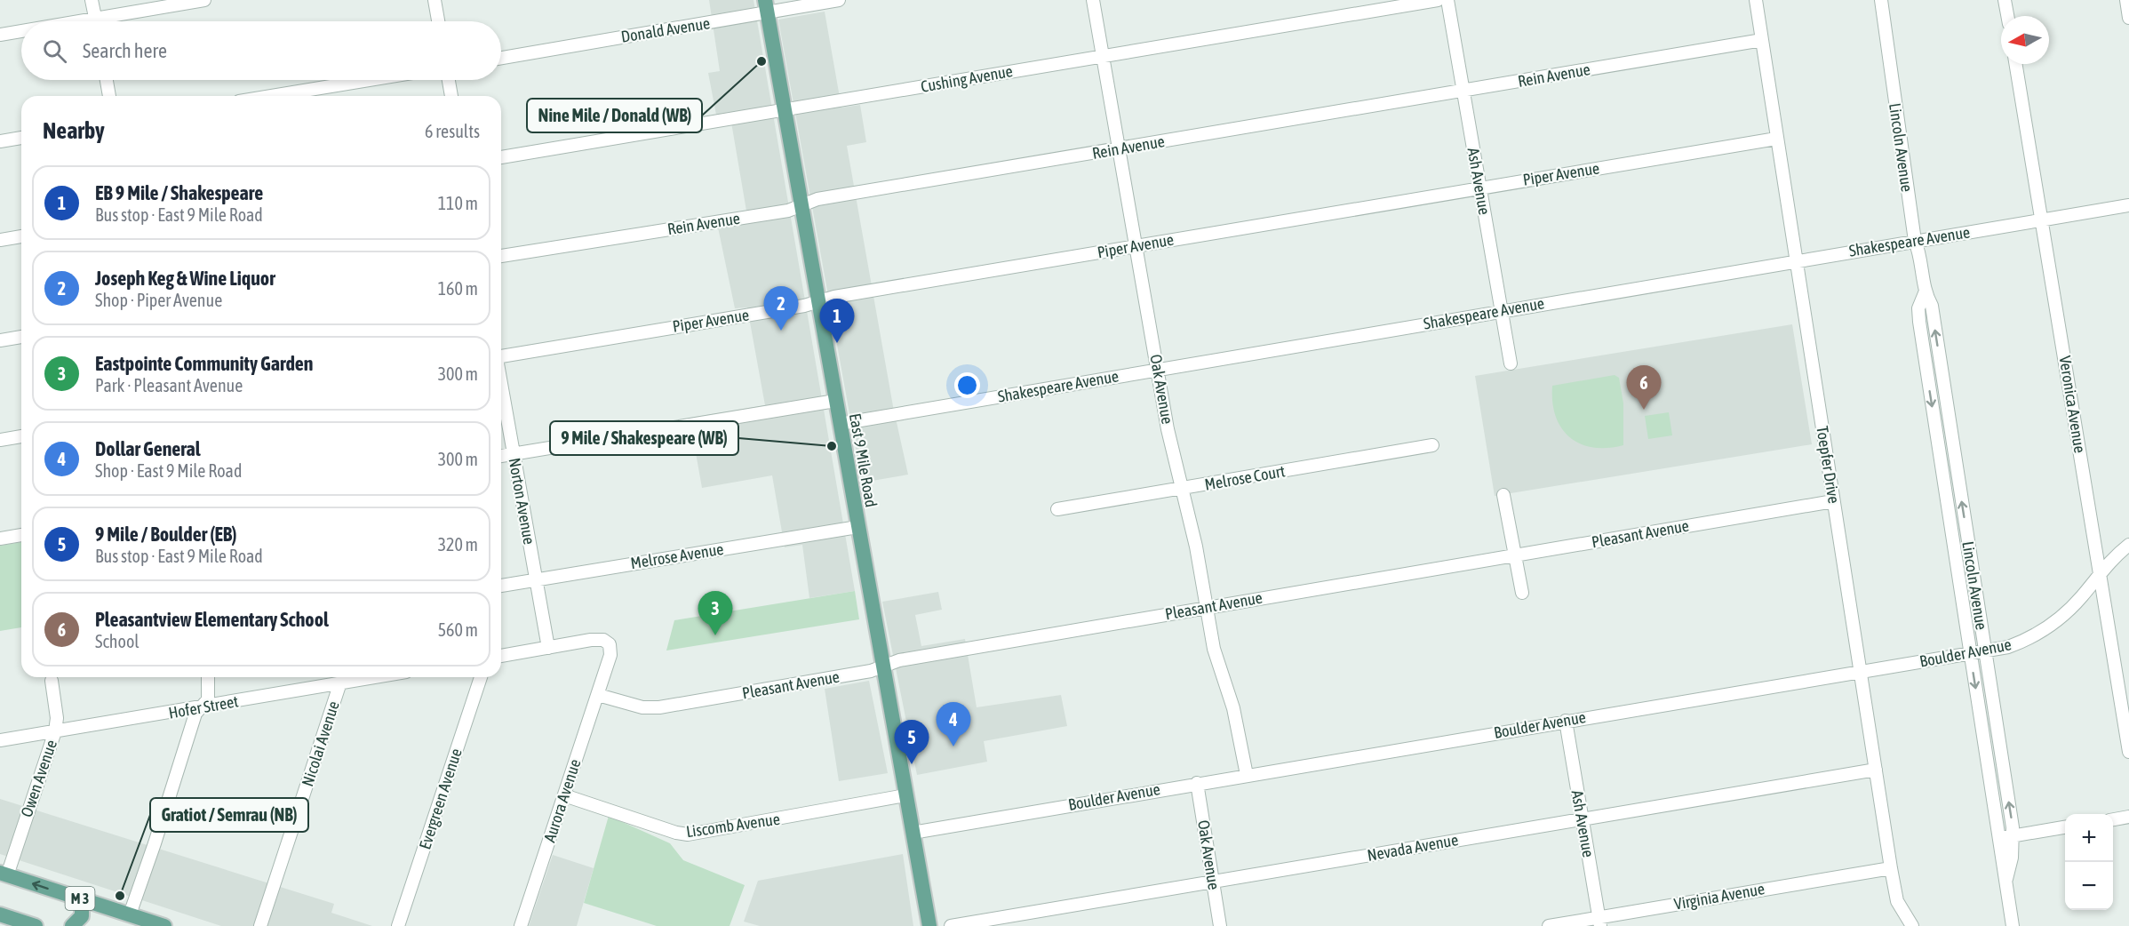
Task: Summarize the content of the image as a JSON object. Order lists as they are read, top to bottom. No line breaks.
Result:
{"streets":{"main road":["East 9 Mile Road","M 3"],"street":["Donald Avenue","Rein Avenue","Cushing Avenue","Lincoln Avenue","Piper Avenue","Ash Avenue","Shakespeare Avenue","Oak Avenue","Veronica Avenue","Toepfer Drive","Melrose Court","Norton Avenue","Pleasant Avenue","Melrose Avenue","Boulder Avenue","Hofer Street","Nicolai Avenue","Owen Avenue","Evergreen Avenue","Aurora Avenue","Liscomb Avenue","Nevada Avenue","Virginia Avenue"]},"crossings":[["Donald Avenue","East 9 Mile Road"],["Rein Avenue","Ash Avenue"],["Rein Avenue","Oak Avenue"],["Rein Avenue","East 9 Mile Road"],["Rein Avenue","Toepfer Drive"],["Cushing Avenue","Oak Avenue"],["Cushing Avenue","East 9 Mile Road"],["Lincoln Avenue","Shakespeare Avenue"],["Lincoln Avenue","Boulder Avenue"],["Piper Avenue","Ash Avenue"],["Piper Avenue","Oak Avenue"],["Piper Avenue","East 9 Mile Road"],["Piper Avenue","Toepfer Drive"],["Ash Avenue","Shakespeare Avenue"],["Ash Avenue","Boulder Avenue"],["Ash Avenue","Nevada Avenue"],["Ash Avenue","Virginia Avenue"],["Shakespeare Avenue","Oak Avenue"],["Shakespeare Avenue","Veronica Avenue"],["Shakespeare Avenue","East 9 Mile Road"],["Shakespeare Avenue","Toepfer Drive"],["Oak Avenue","Melrose Court"],["Oak Avenue","Pleasant Avenue"],["Oak Avenue","Boulder Avenue"],["Oak Avenue","Nevada Avenue"],["Veronica Avenue","Boulder Avenue"],["East 9 Mile Road","Pleasant Avenue"],["East 9 Mile Road","Melrose Avenue"],["East 9 Mile Road","Boulder Avenue"],["East 9 Mile Road","Liscomb Avenue"],["Toepfer Drive","Pleasant Avenue"],["Toepfer Drive","Boulder Avenue"],["Toepfer Drive","Nevada Avenue"],["Toepfer Drive","Virginia Avenue"],["Norton Avenue","Melrose Avenue"],["Norton Avenue","Aurora Avenue"],["Pleasant Avenue","Aurora Avenue"],["Hofer Street","Nicolai Avenue"],["Hofer Street","Owen Avenue"],["Owen Avenue","M 3"],["Aurora Avenue","Liscomb Avenue"]],"places":["Nine Mile / Donald (WB)","9 Mile / Shakespeare (WB)","Gratiot / Semrau (NB)"],"north":"left","page":{"search":"Search here","heading":["Nearby","6 results"],"list":[{"mark":"1","name":"EB 9 Mile / Shakespeare","note":"Bus stop · East 9 Mile Road","value":"110 m"},{"mark":"2","name":"Joseph Keg & Wine Liquor","note":"Shop · Piper Avenue","value":"160 m"},{"mark":"3","name":"Eastpointe Community Garden","note":"Park · Pleasant Avenue","value":"300 m"},{"mark":"4","name":"Dollar General","note":"Shop · East 9 Mile Road","value":"300 m"},{"mark":"5","name":"9 Mile / Boulder (EB)","note":"Bus stop · East 9 Mile Road","value":"320 m"},{"mark":"6","name":"Pleasantview Elementary School","note":"School","value":"560 m"}],"pins":["2","1","6","3","4","5"],"map_buttons":["+","−"]}}
